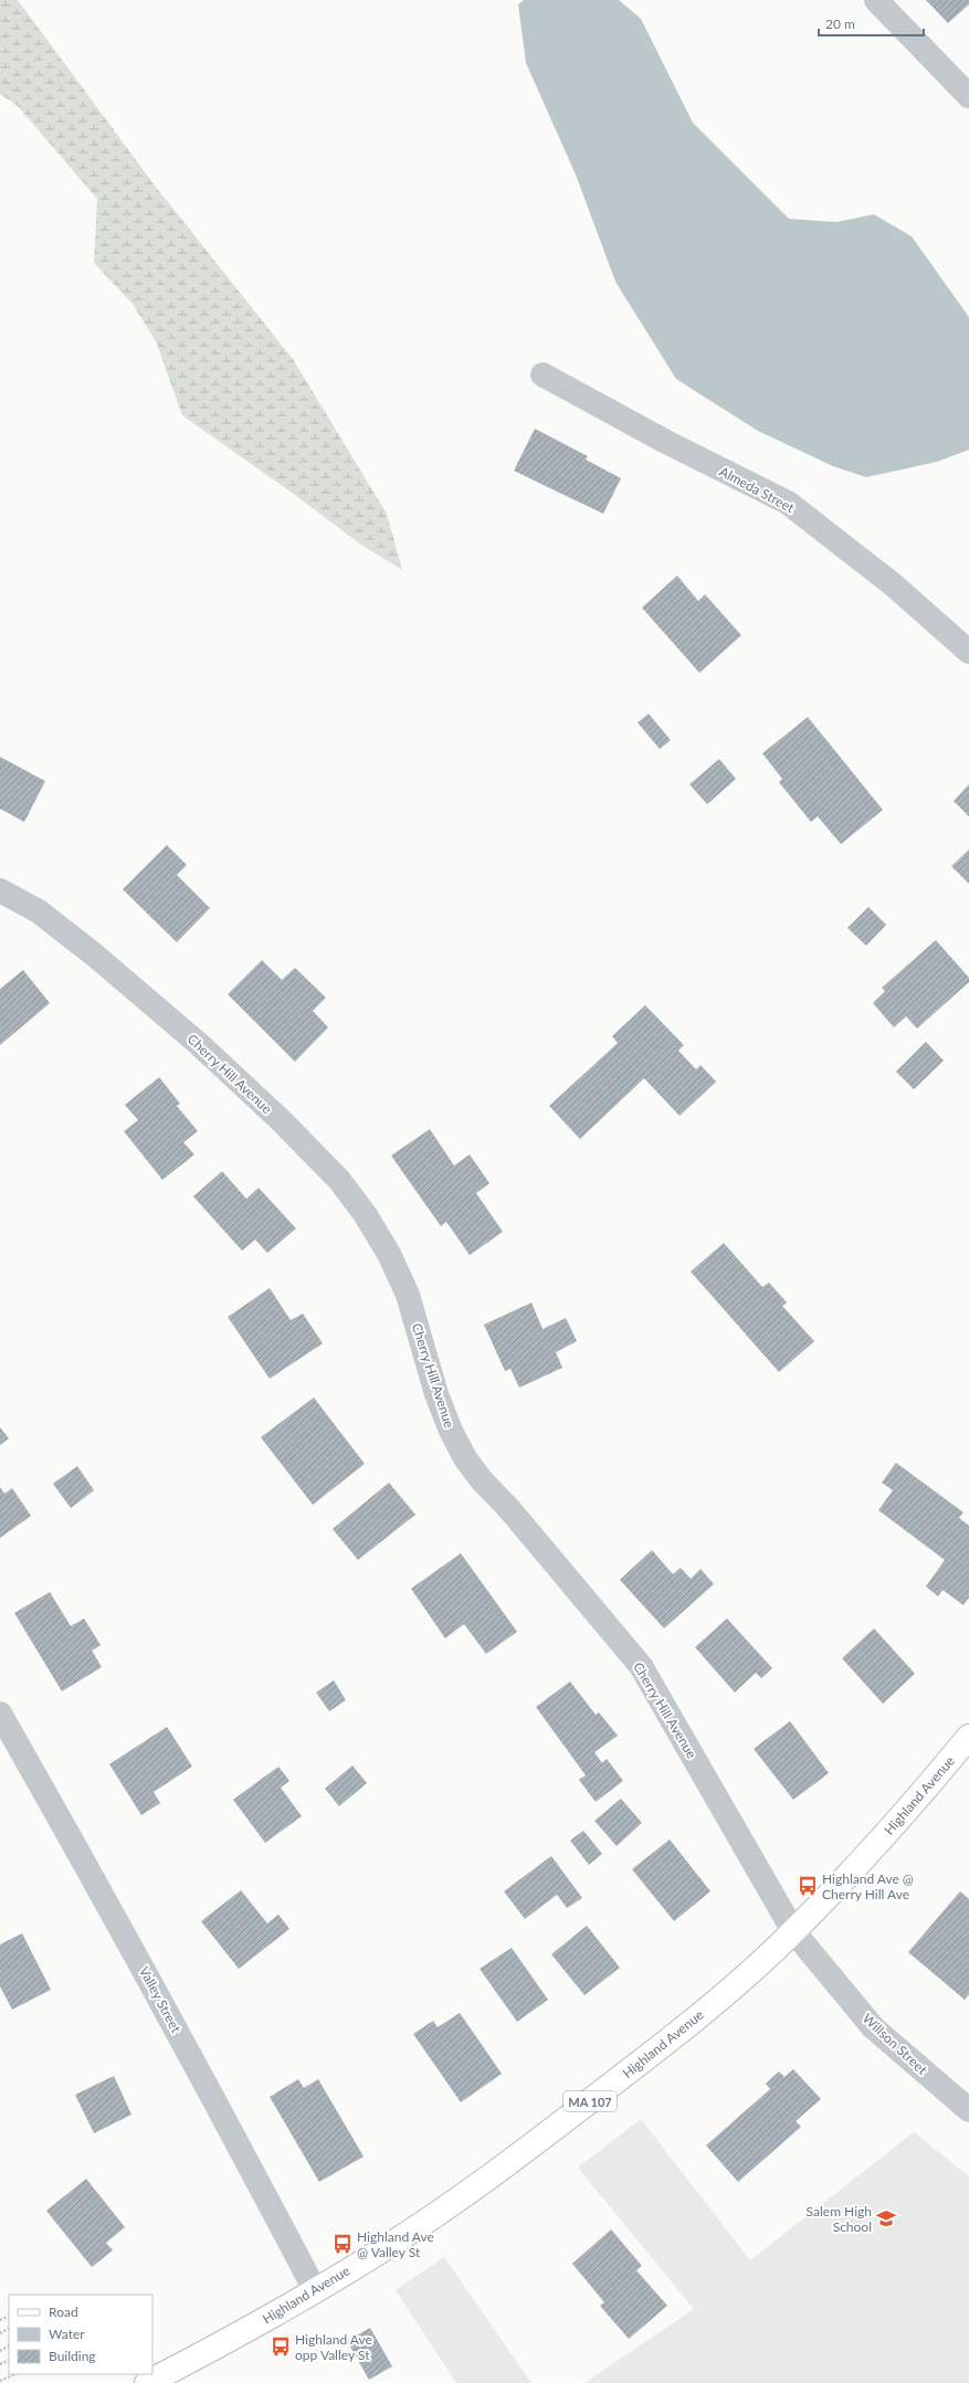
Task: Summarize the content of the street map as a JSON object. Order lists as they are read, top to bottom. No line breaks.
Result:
{"streets":{"main road":["Highland Avenue","MA 107"],"street":["Almeda Street","Cherry Hill Avenue","Valley Street","Willson Street"]},"crossings":[["Cherry Hill Avenue","Highland Avenue"],["Cherry Hill Avenue","Willson Street"],["Highland Avenue","Valley Street"],["Highland Avenue","Willson Street"]],"places":{"bus stop":["Highland Ave @ Cherry Hill Ave","Highland Ave @ Valley St","Highland Ave opp Valley St"],"school or university":["Salem High School"]},"legend":["Road","Water","Building"],"scale_bar":"20 m"}
